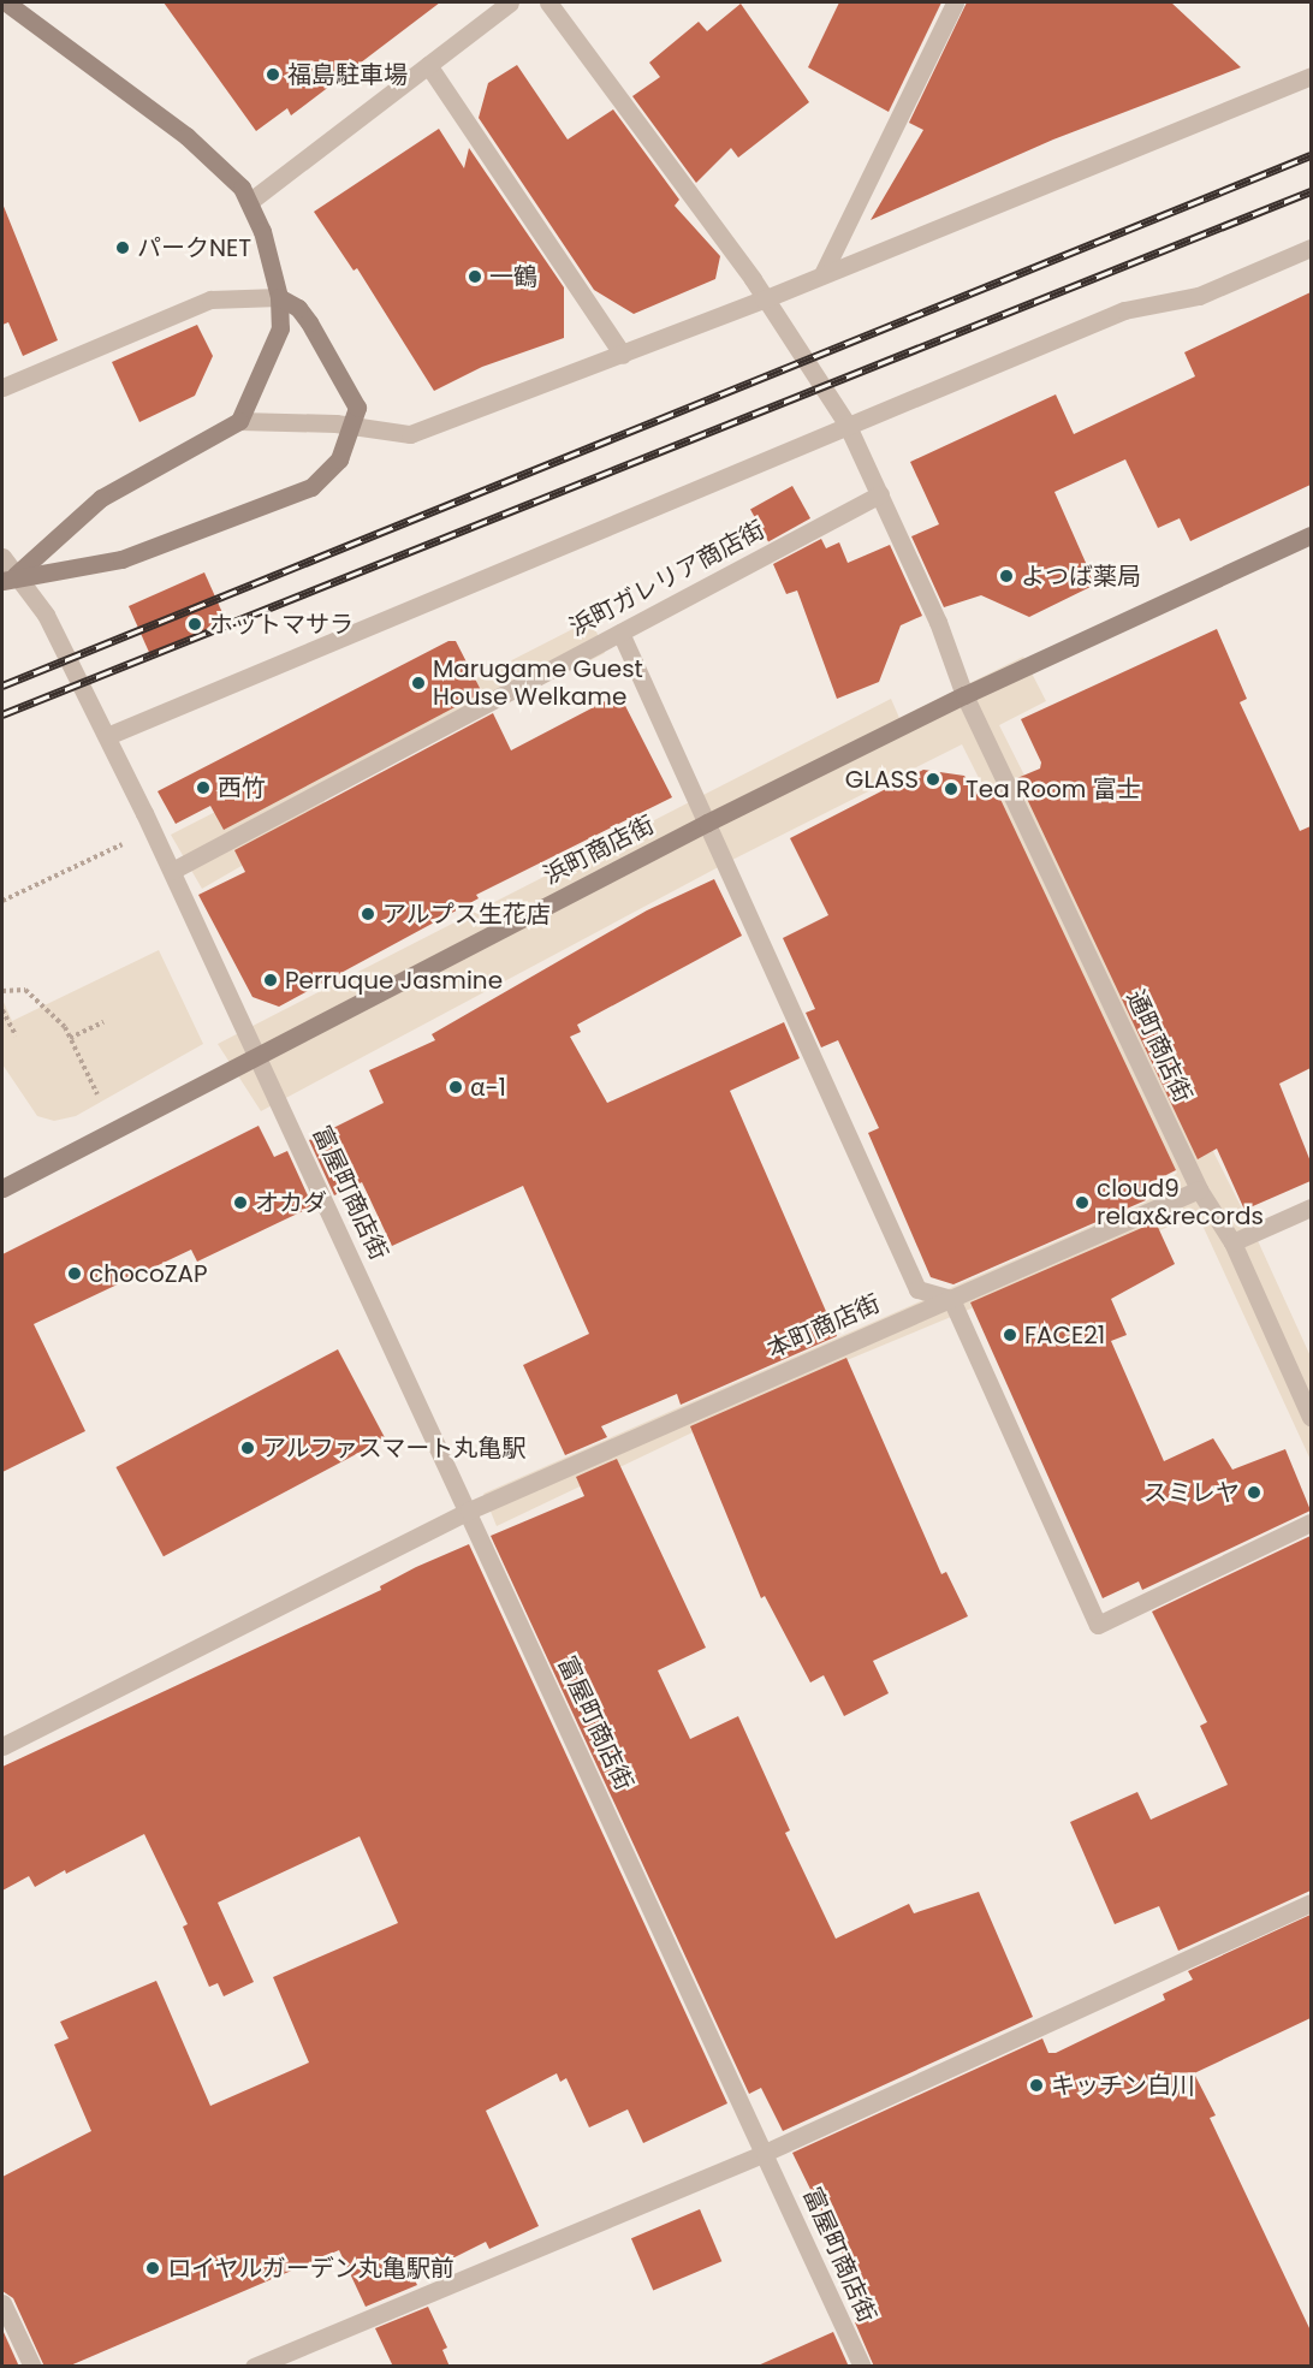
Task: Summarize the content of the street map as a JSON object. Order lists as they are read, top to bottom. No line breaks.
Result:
{"streets":{"street":["浜町ガレリア商店街","浜町商店街","通町商店街","富屋町商店街","本町商店街"]},"crossings":[["浜町ガレリア商店街","通町商店街"],["浜町ガレリア商店街","富屋町商店街"],["浜町商店街","通町商店街"],["浜町商店街","富屋町商店街"],["通町商店街","本町商店街"],["富屋町商店街","本町商店街"]],"places":["福島駐車場","パークNET","一鶴","よつば薬局","ホットマサラ","Marugame Guest House Welkame","GLASS","西竹","Tea Room 富士","アルプス生花店","Perruque Jasmine","α-1","オカダ","cloud9 relax&records","chocoZAP","FACE21","アルファスマート丸亀駅","スミレヤ","キッチン白川","ロイヤルガーデン丸亀駅前"]}
